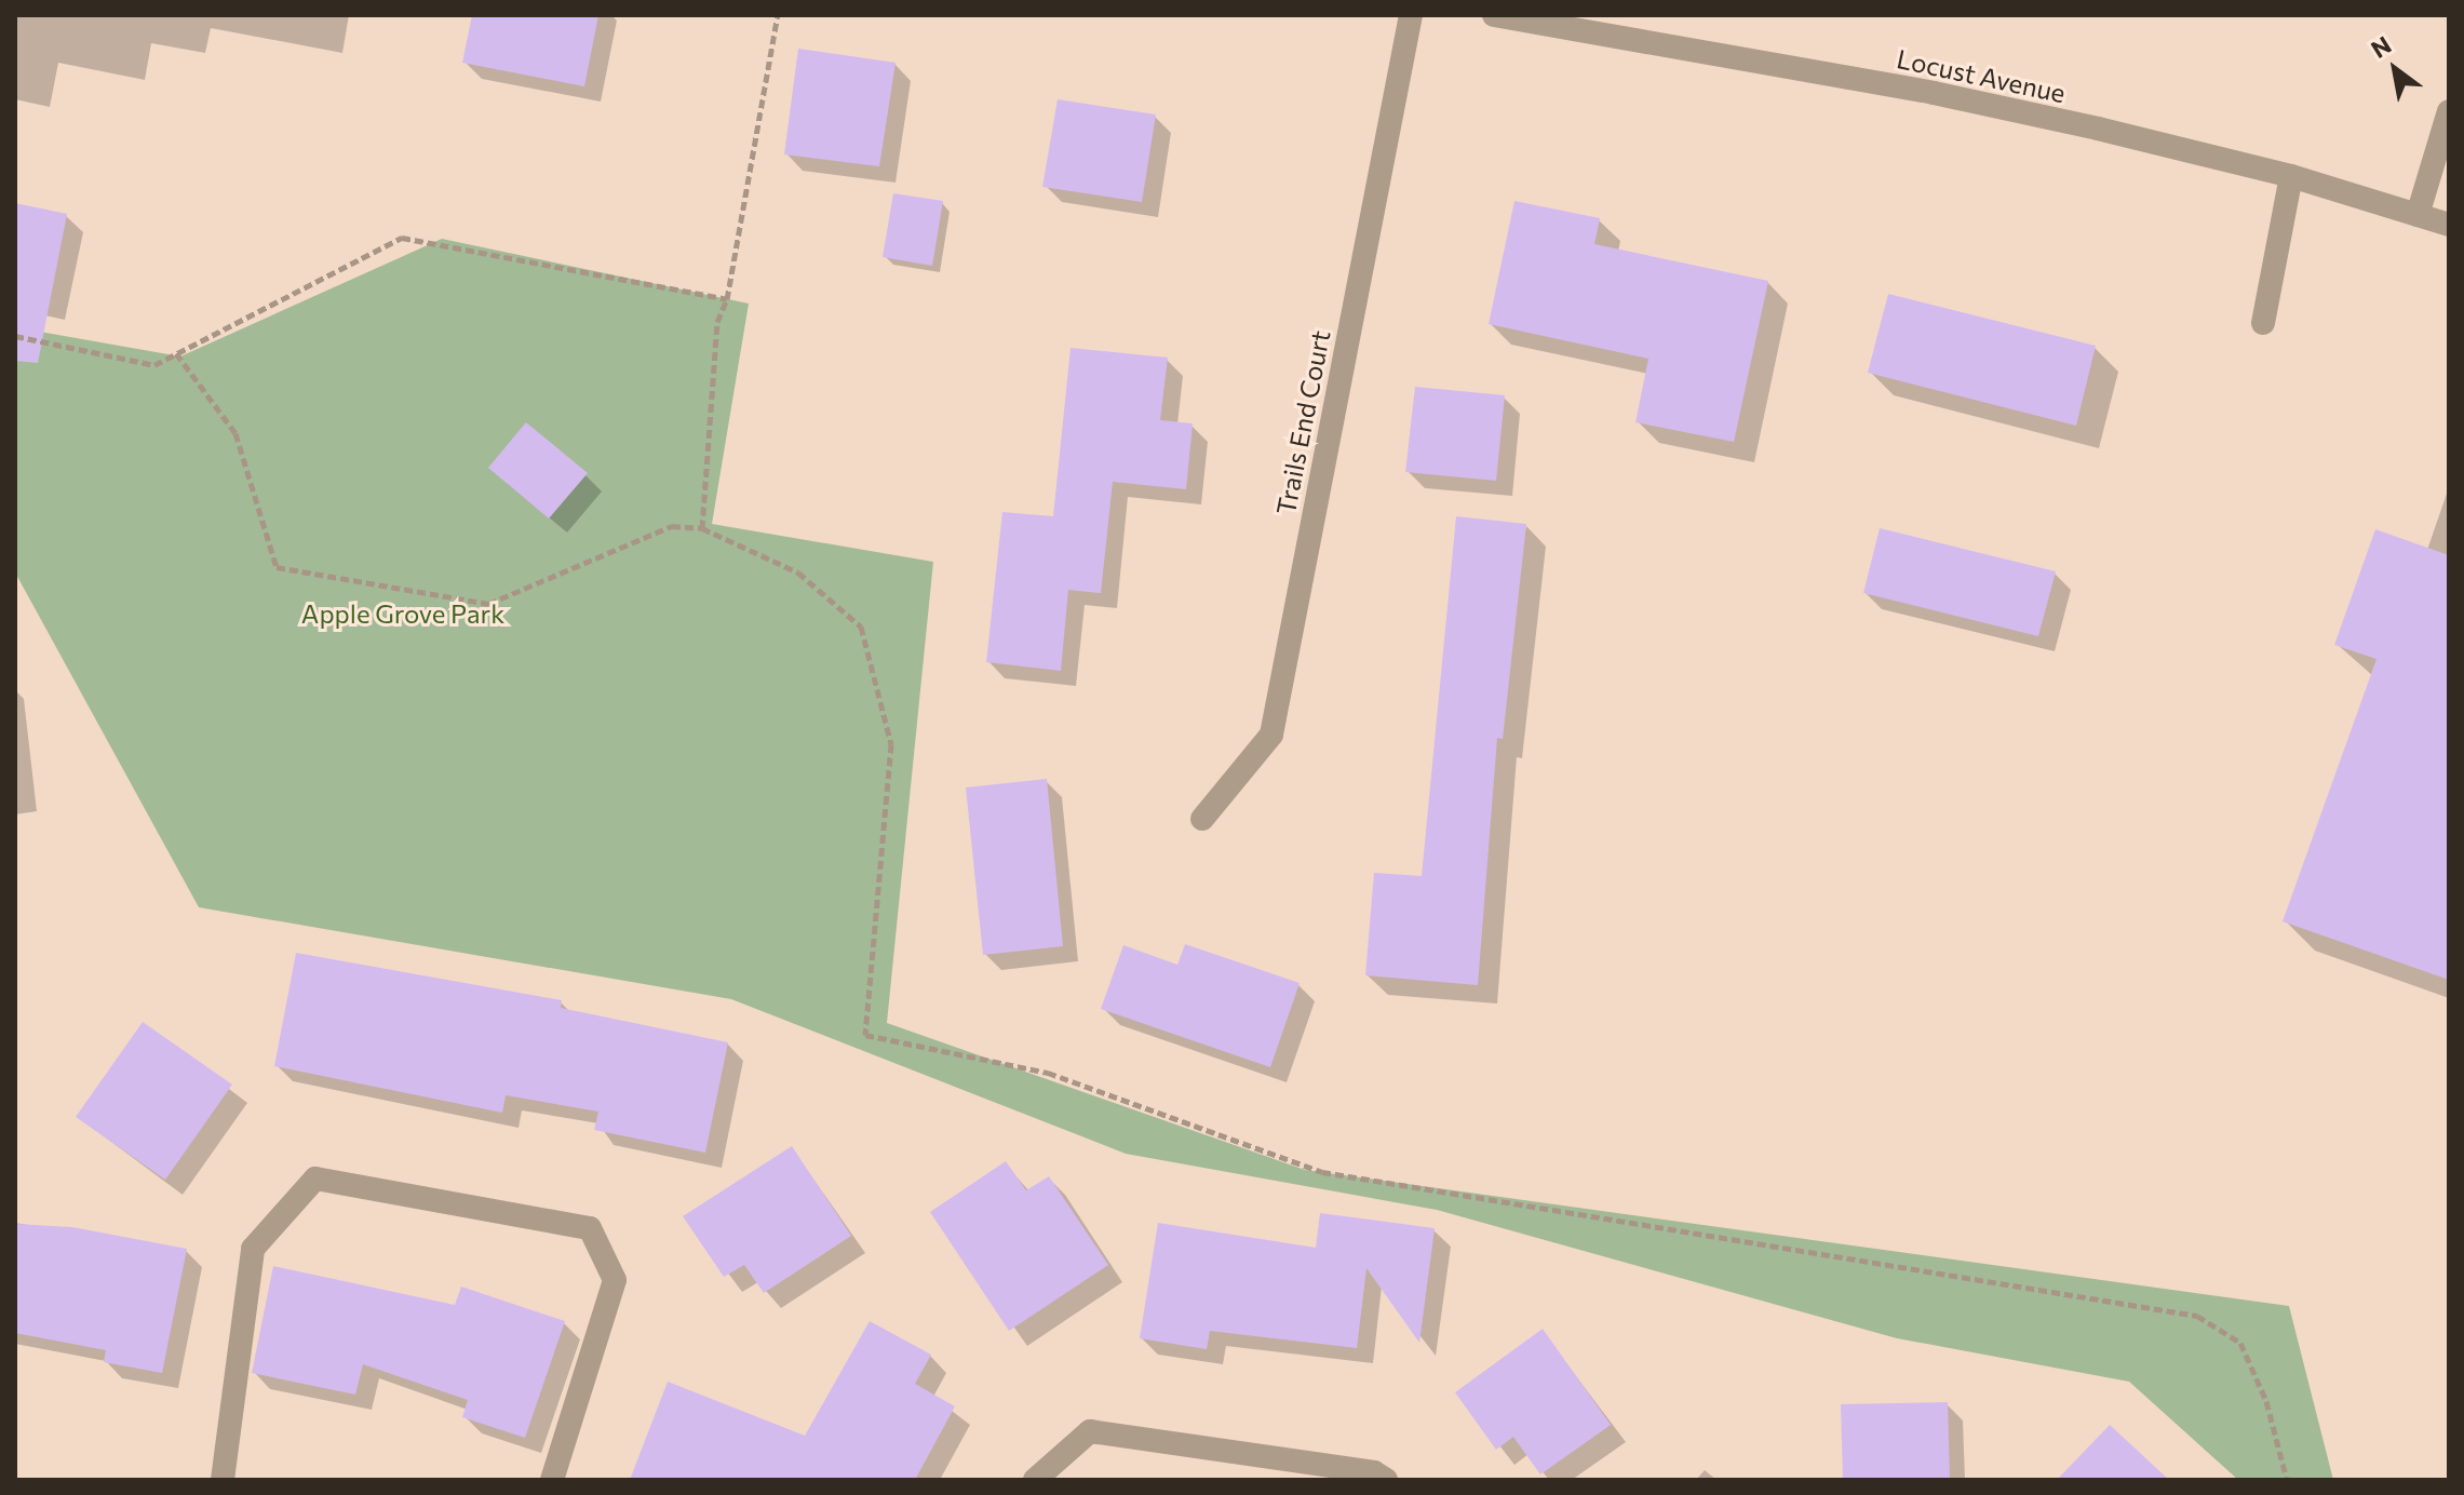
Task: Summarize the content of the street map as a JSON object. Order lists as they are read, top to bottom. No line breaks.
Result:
{"streets":{"street":["Locust Avenue","Trails End Court"]},"parks":["Apple Grove Park"],"north":"top left"}
